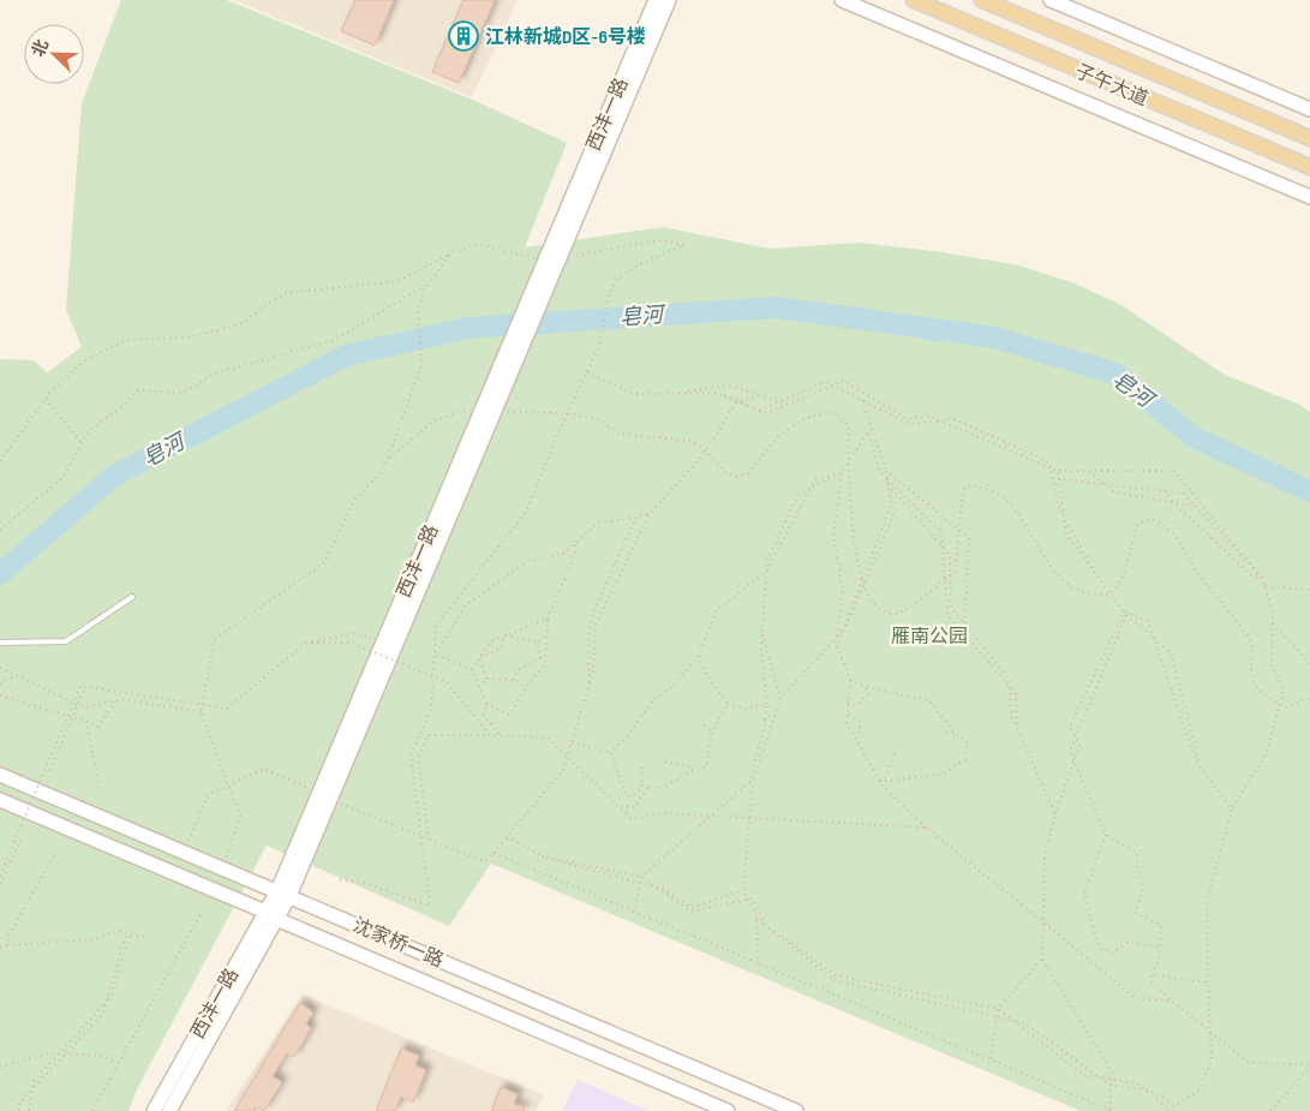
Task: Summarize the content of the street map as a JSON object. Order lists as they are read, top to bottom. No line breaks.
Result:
{"streets":{"main road":["子午大道","西沣一路","沈家桥一路"]},"crossings":[["西沣一路","沈家桥一路"]],"water":["皂河"],"parks":["雁南公园"],"places":{"building":["江林新城D区-6号楼"]},"north":"top left"}
